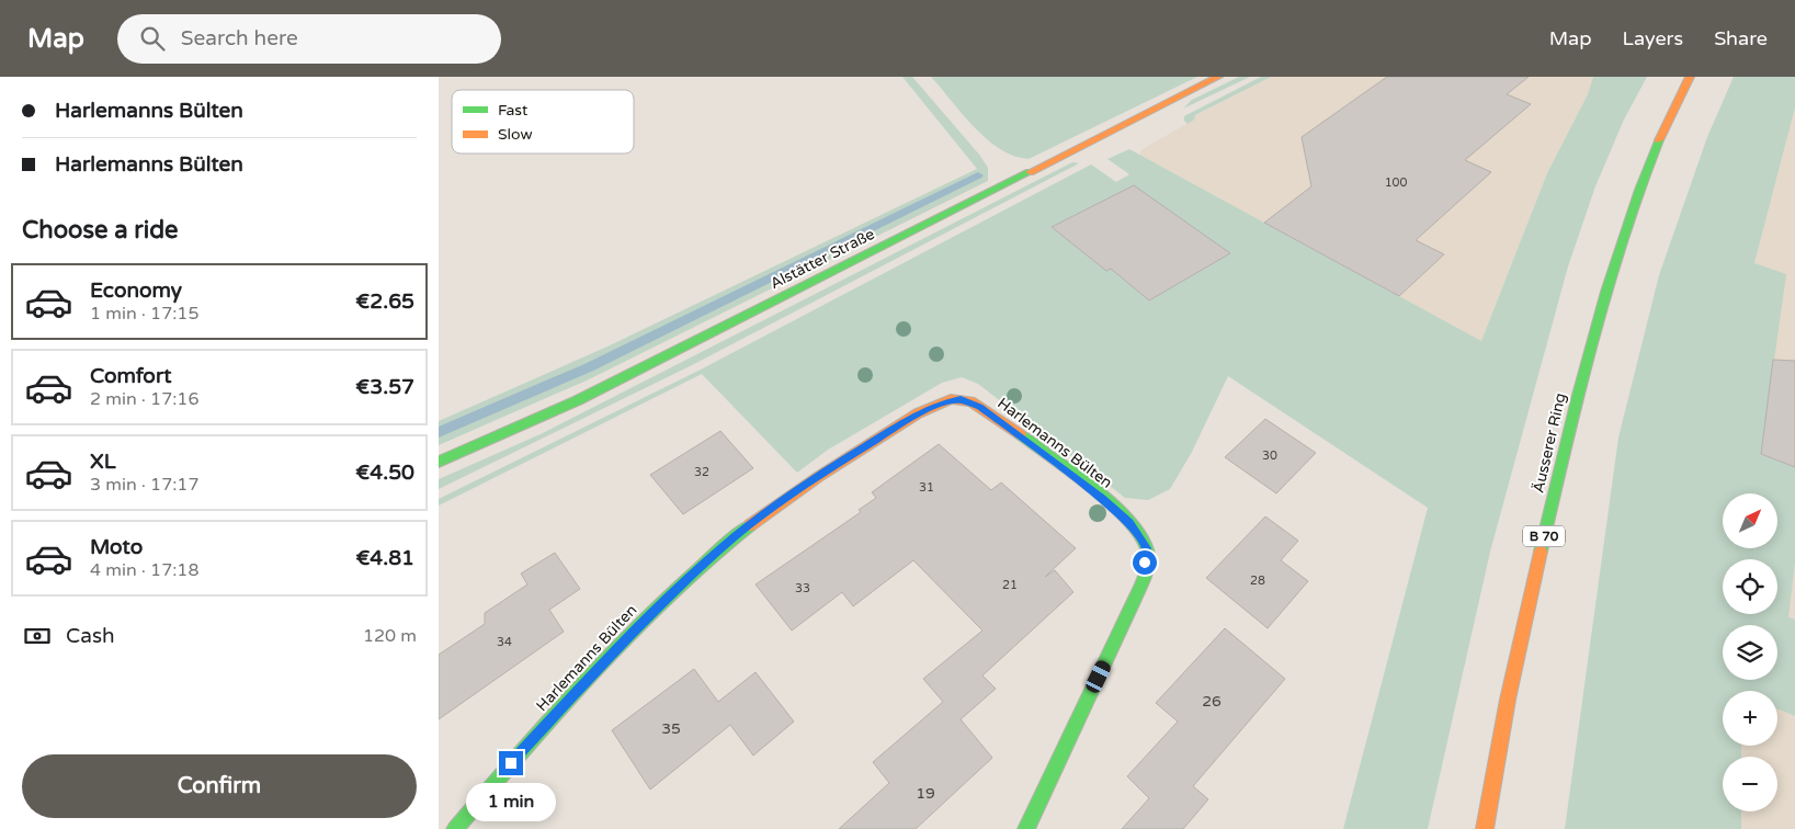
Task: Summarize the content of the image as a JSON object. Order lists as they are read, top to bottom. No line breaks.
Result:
{"streets":{"main road":["Alstätter Straße","Harlemanns Bülten","Äusserer Ring","B 70"]},"house_numbers":["100","30","32","31","28","21","33","34","26","35","19"],"legend":["Fast","Slow"],"north":"top right","page":{"header":"Map","search":"Search here","nav":["Map","Layers","Share"],"banner":["Harlemanns Bülten","Harlemanns Bülten"],"heading":"Choose a ride","list":[{"name":"Economy","note":"1 min · 17:15","value":"€2.65"},{"name":"Comfort","note":"2 min · 17:16","value":"€3.57"},{"name":"XL","note":"3 min · 17:17","value":"€4.50"},{"name":"Moto","note":"4 min · 17:18","value":"€4.81"}],"map_buttons":["+","−"],"pay":["Cash","120 m"],"buttons":"Confirm","bubble":"1 min"}}
